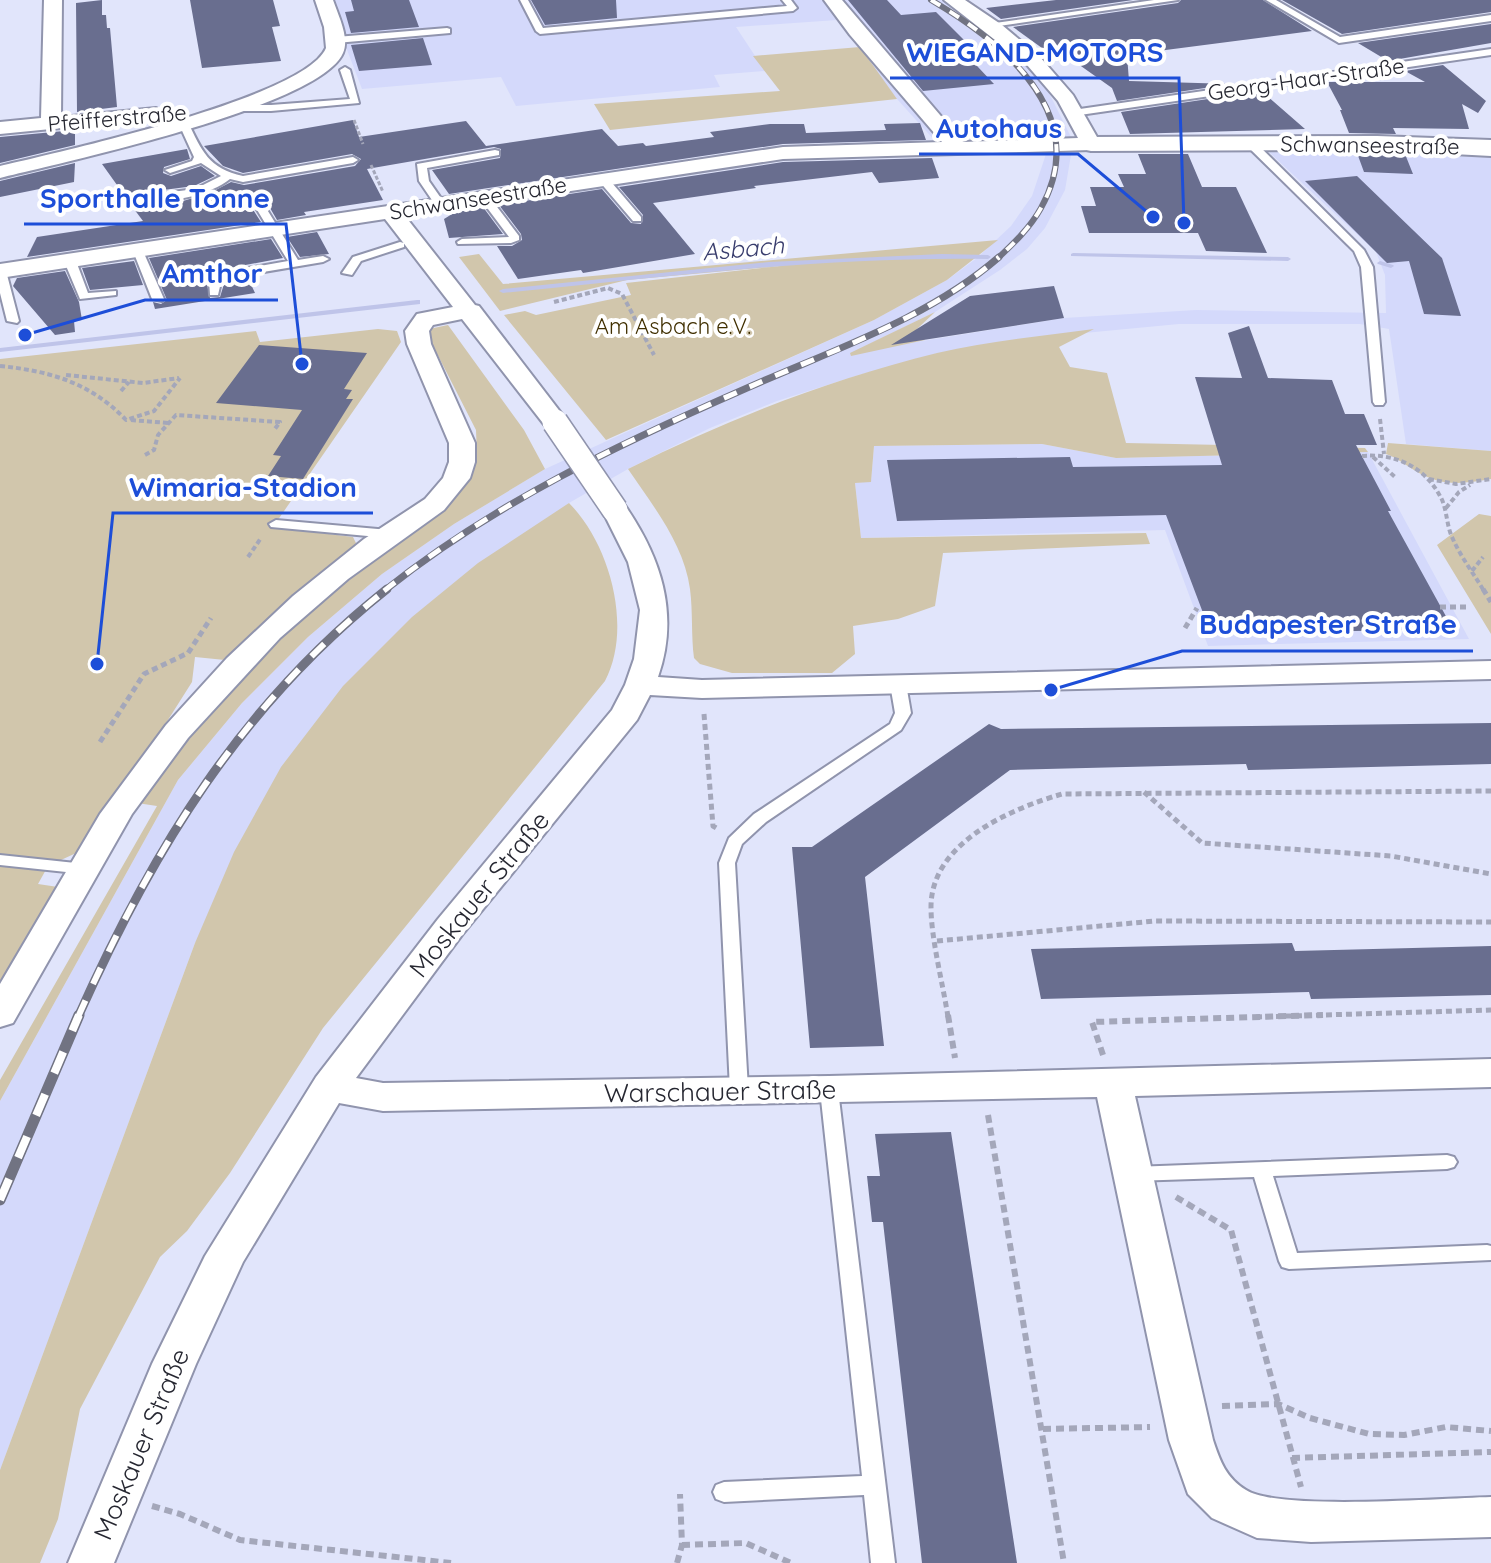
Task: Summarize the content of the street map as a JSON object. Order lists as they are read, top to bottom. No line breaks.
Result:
{"streets":{"street":["Pfeifferstraße","Schwanseestraße","Moskauer Straße","Warschauer Straße"],"lane":["Georg-Haar-Straße"]},"crossings":[["Schwanseestraße","Moskauer Straße"],["Moskauer Straße","Warschauer Straße"]],"water":["Asbach"],"parks":["Am Asbach e.V."],"places":["Autohaus","WIEGAND-MOTORS","Amthor","Sporthalle Tonne","Wimaria-Stadion","Budapester Straße"]}
